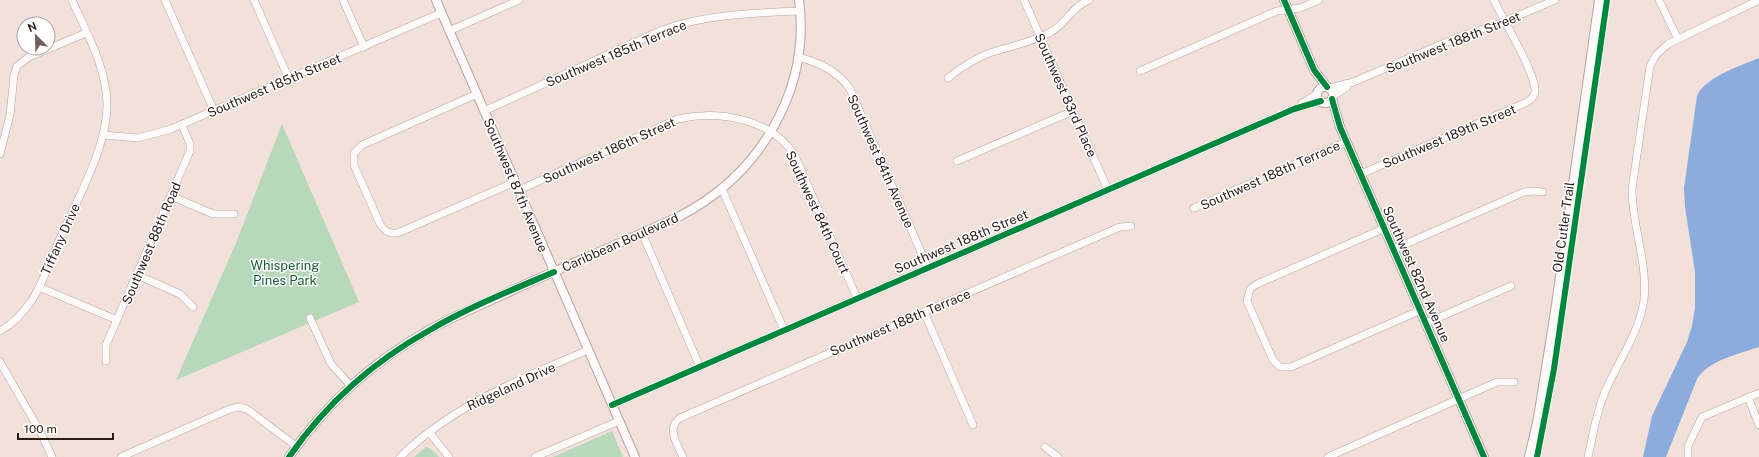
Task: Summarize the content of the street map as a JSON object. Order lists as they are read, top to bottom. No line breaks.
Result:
{"streets":{"street":["Southwest 188th Street","Southwest 185th Terrace","Southwest 185th Street","Southwest 83rd Place","Southwest 189th Street","Southwest 186th Street","Southwest 84th Avenue","Southwest 188th Terrace","Southwest 87th Avenue","Southwest 84th Court","Tiffany Drive","Caribbean Boulevard","Southwest 88th Road","Southwest 82nd Avenue","Ridgeland Drive"],"cycle path":["Old Cutler Trail"]},"crossings":[["Southwest 188th Street","Southwest 83rd Place"],["Southwest 188th Street","Southwest 189th Street"],["Southwest 188th Street","Southwest 84th Avenue"],["Southwest 188th Street","Southwest 87th Avenue"],["Southwest 188th Street","Southwest 84th Court"],["Southwest 188th Street","Southwest 82nd Avenue"],["Southwest 185th Terrace","Southwest 87th Avenue"],["Southwest 185th Terrace","Caribbean Boulevard"],["Southwest 185th Street","Southwest 87th Avenue"],["Southwest 185th Street","Tiffany Drive"],["Southwest 185th Street","Southwest 88th Road"],["Southwest 189th Street","Southwest 82nd Avenue"],["Southwest 186th Street","Southwest 87th Avenue"],["Southwest 186th Street","Southwest 84th Court"],["Southwest 186th Street","Caribbean Boulevard"],["Southwest 84th Avenue","Caribbean Boulevard"],["Southwest 188th Terrace","Southwest 82nd Avenue"],["Southwest 87th Avenue","Caribbean Boulevard"],["Southwest 87th Avenue","Ridgeland Drive"],["Southwest 84th Court","Caribbean Boulevard"]],"parks":["Whispering Pines Park"],"scale_bar":"100 m","north":"top left"}
